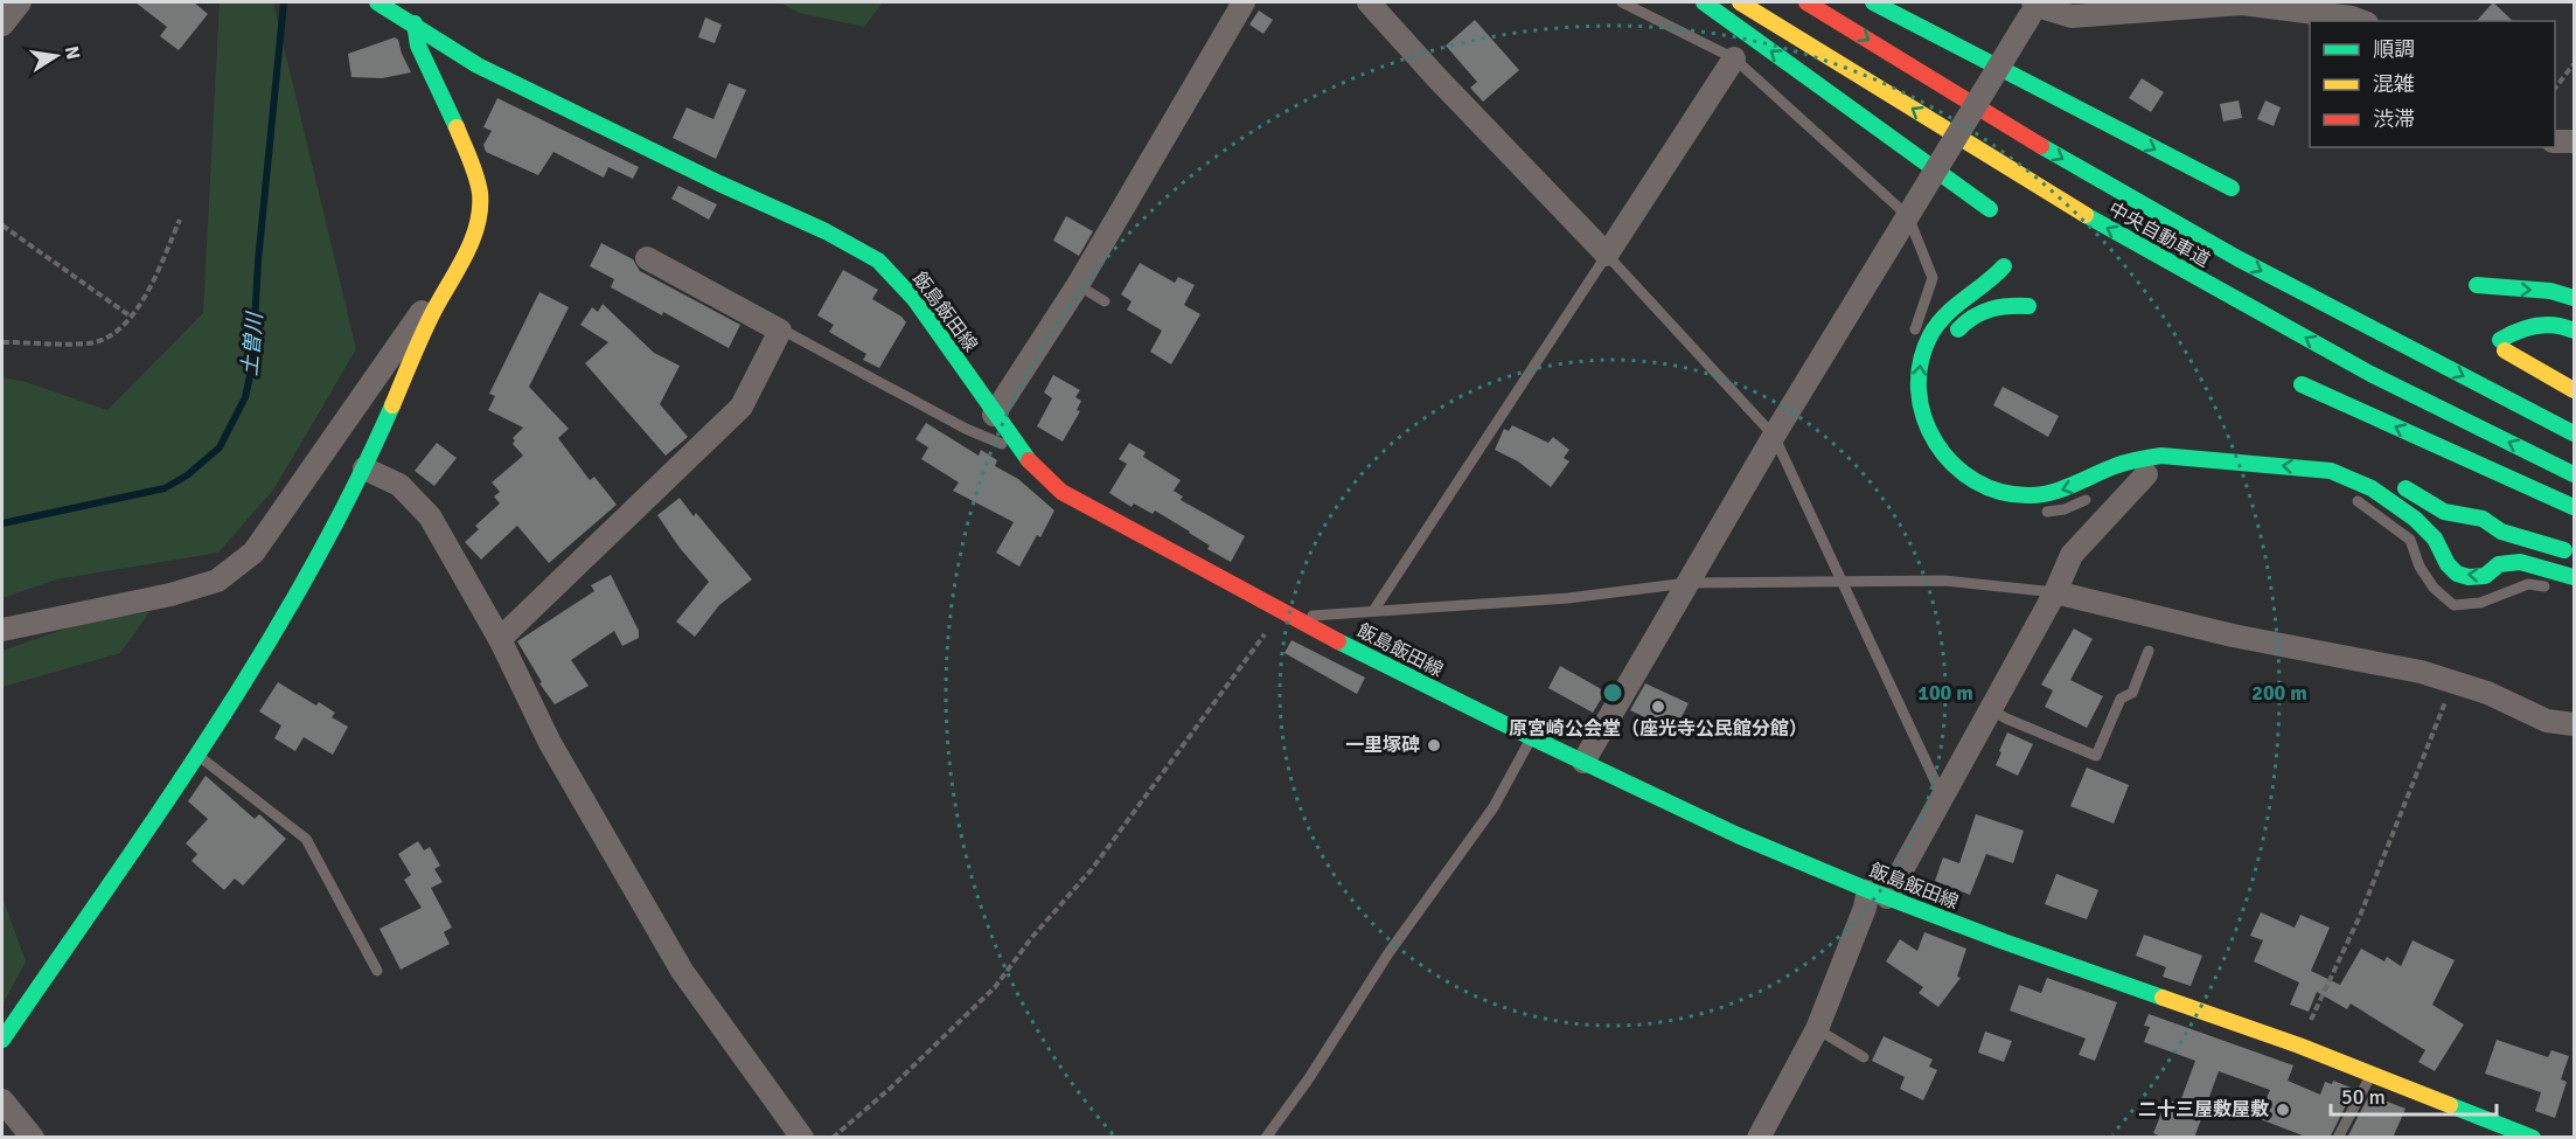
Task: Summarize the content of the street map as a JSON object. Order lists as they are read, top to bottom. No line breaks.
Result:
{"streets":{"main road":["中央自動車道","飯島飯田線"]},"water":["土曽川"],"places":["原宮崎公会堂（座光寺公民館分館）","一里塚碑","二十三屋敷屋敷"],"legend":["順調","混雑","渋滞"],"scale_bar":"50 m","north":"right","rings":["100 m","200 m"]}
